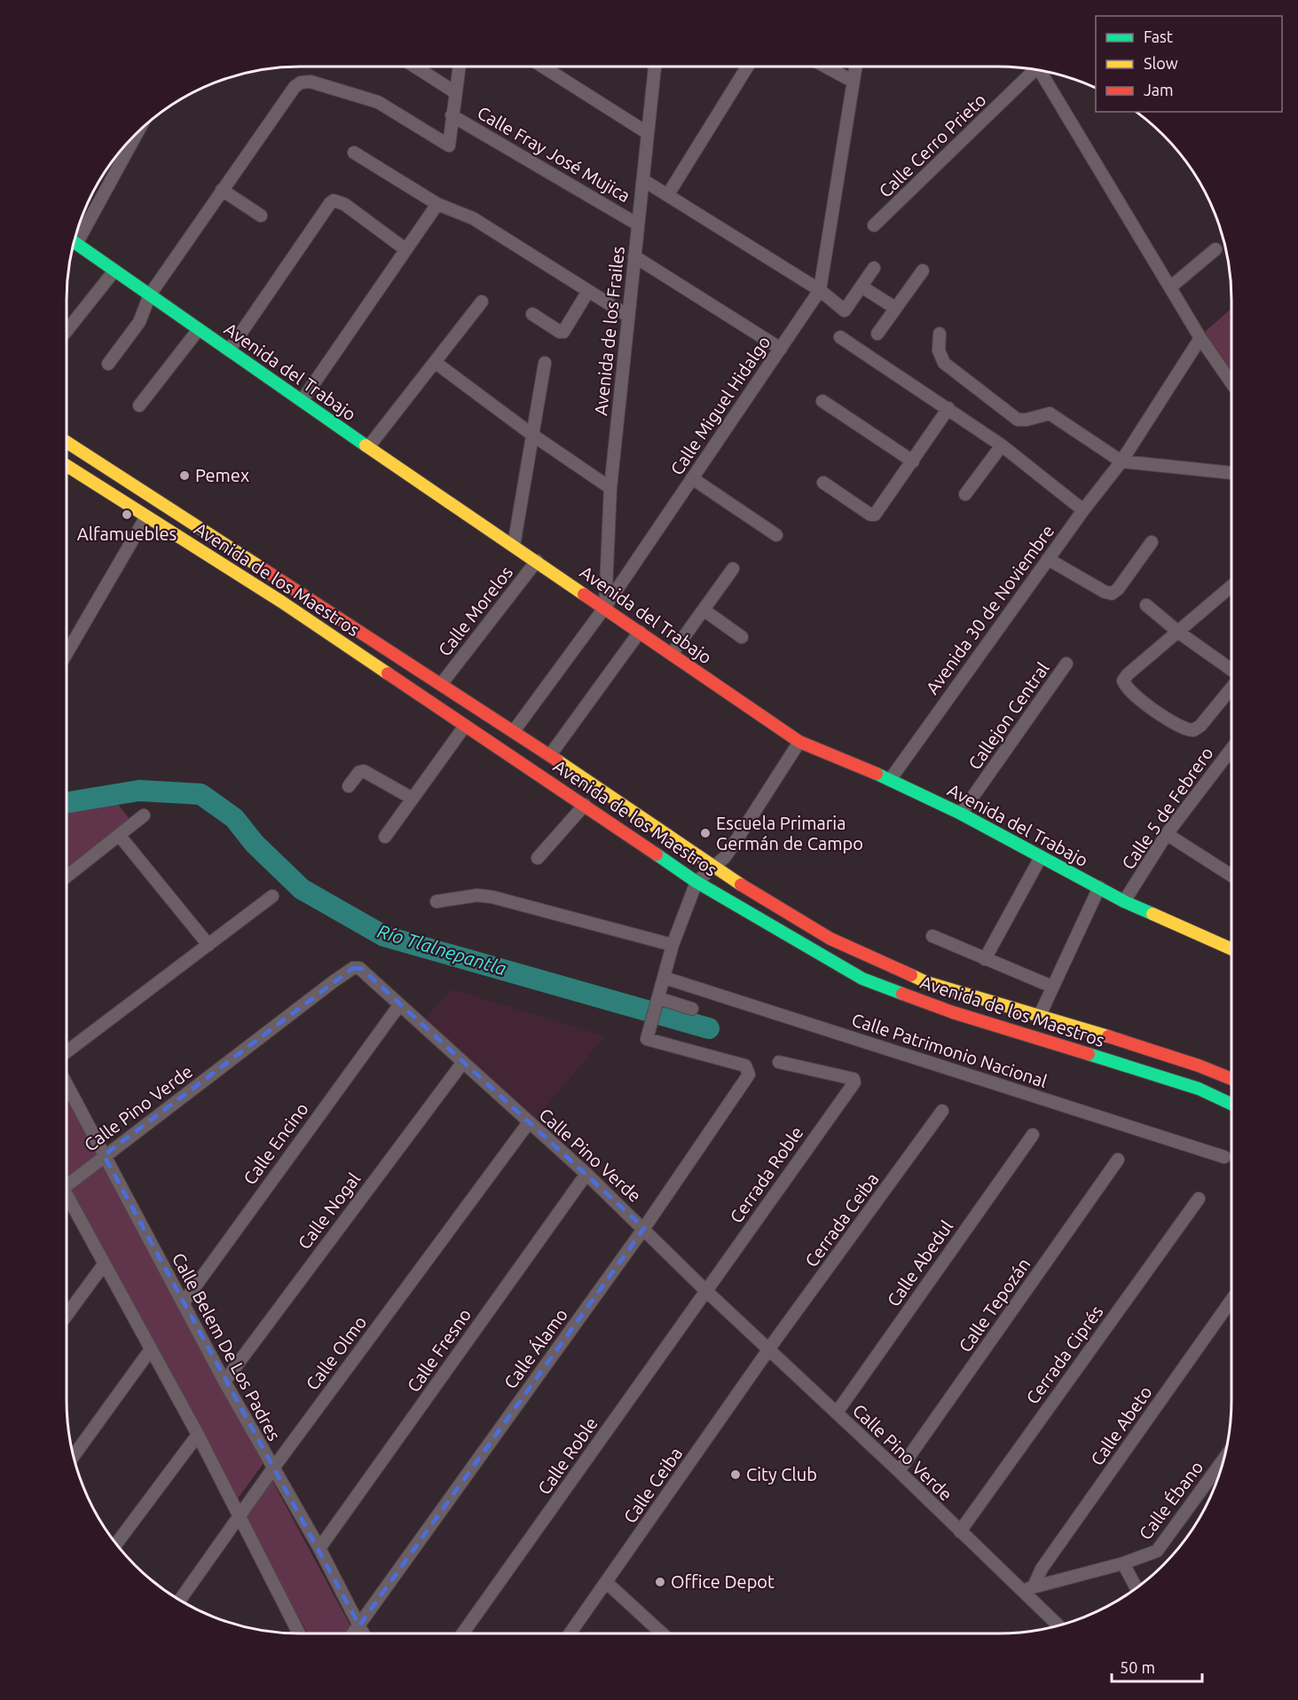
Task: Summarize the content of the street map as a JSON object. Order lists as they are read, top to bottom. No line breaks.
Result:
{"streets":{"main road":["Avenida del Trabajo","Avenida de los Maestros"],"street":["Calle Cerro Prieto","Calle Fray José Mujica","Avenida de los Frailes","Calle Miguel Hidalgo","Avenida 30 de Noviembre","Calle Morelos","Callejon Central","Calle 5 de Febrero","Calle Patrimonio Nacional","Calle Pino Verde","Calle Encino","Cerrada Roble","Calle Nogal","Cerrada Ceiba","Calle Abedul","Calle Tepozán","Calle Belem De Los Padres","Calle Álamo","Calle Fresno","Calle Olmo","Cerrada Ciprés","Calle Abeto","Calle Roble","Calle Ceiba","Calle Ébano"]},"crossings":[["Calle Fray José Mujica","Avenida de los Frailes"],["Avenida de los Frailes","Avenida del Trabajo"],["Avenida de los Frailes","Calle Miguel Hidalgo"],["Avenida del Trabajo","Calle Miguel Hidalgo"],["Avenida del Trabajo","Avenida 30 de Noviembre"],["Avenida del Trabajo","Calle Morelos"],["Avenida del Trabajo","Callejon Central"],["Avenida del Trabajo","Calle 5 de Febrero"],["Calle Miguel Hidalgo","Avenida de los Maestros"],["Avenida de los Maestros","Calle Morelos"],["Calle Pino Verde","Calle Encino"],["Calle Pino Verde","Cerrada Roble"],["Calle Pino Verde","Calle Nogal"],["Calle Pino Verde","Cerrada Ceiba"],["Calle Pino Verde","Calle Abedul"],["Calle Pino Verde","Calle Tepozán"],["Calle Pino Verde","Calle Belem De Los Padres"],["Calle Pino Verde","Calle Álamo"],["Calle Pino Verde","Calle Fresno"],["Calle Pino Verde","Calle Olmo"],["Calle Pino Verde","Cerrada Ciprés"],["Calle Pino Verde","Calle Abeto"],["Calle Pino Verde","Calle Roble"],["Calle Pino Verde","Calle Ceiba"],["Calle Pino Verde","Calle Ébano"],["Calle Encino","Calle Belem De Los Padres"],["Cerrada Roble","Calle Roble"],["Calle Nogal","Calle Belem De Los Padres"],["Cerrada Ceiba","Calle Ceiba"],["Calle Belem De Los Padres","Calle Álamo"],["Calle Belem De Los Padres","Calle Fresno"],["Calle Belem De Los Padres","Calle Olmo"],["Calle Abeto","Calle Ébano"]],"water":["Río Tlalnepantla"],"places":["Pemex","Alfamuebles","Escuela Primaria Germán de Campo","City Club","Office Depot"],"legend":["Fast","Slow","Jam"],"scale_bar":"50 m"}
